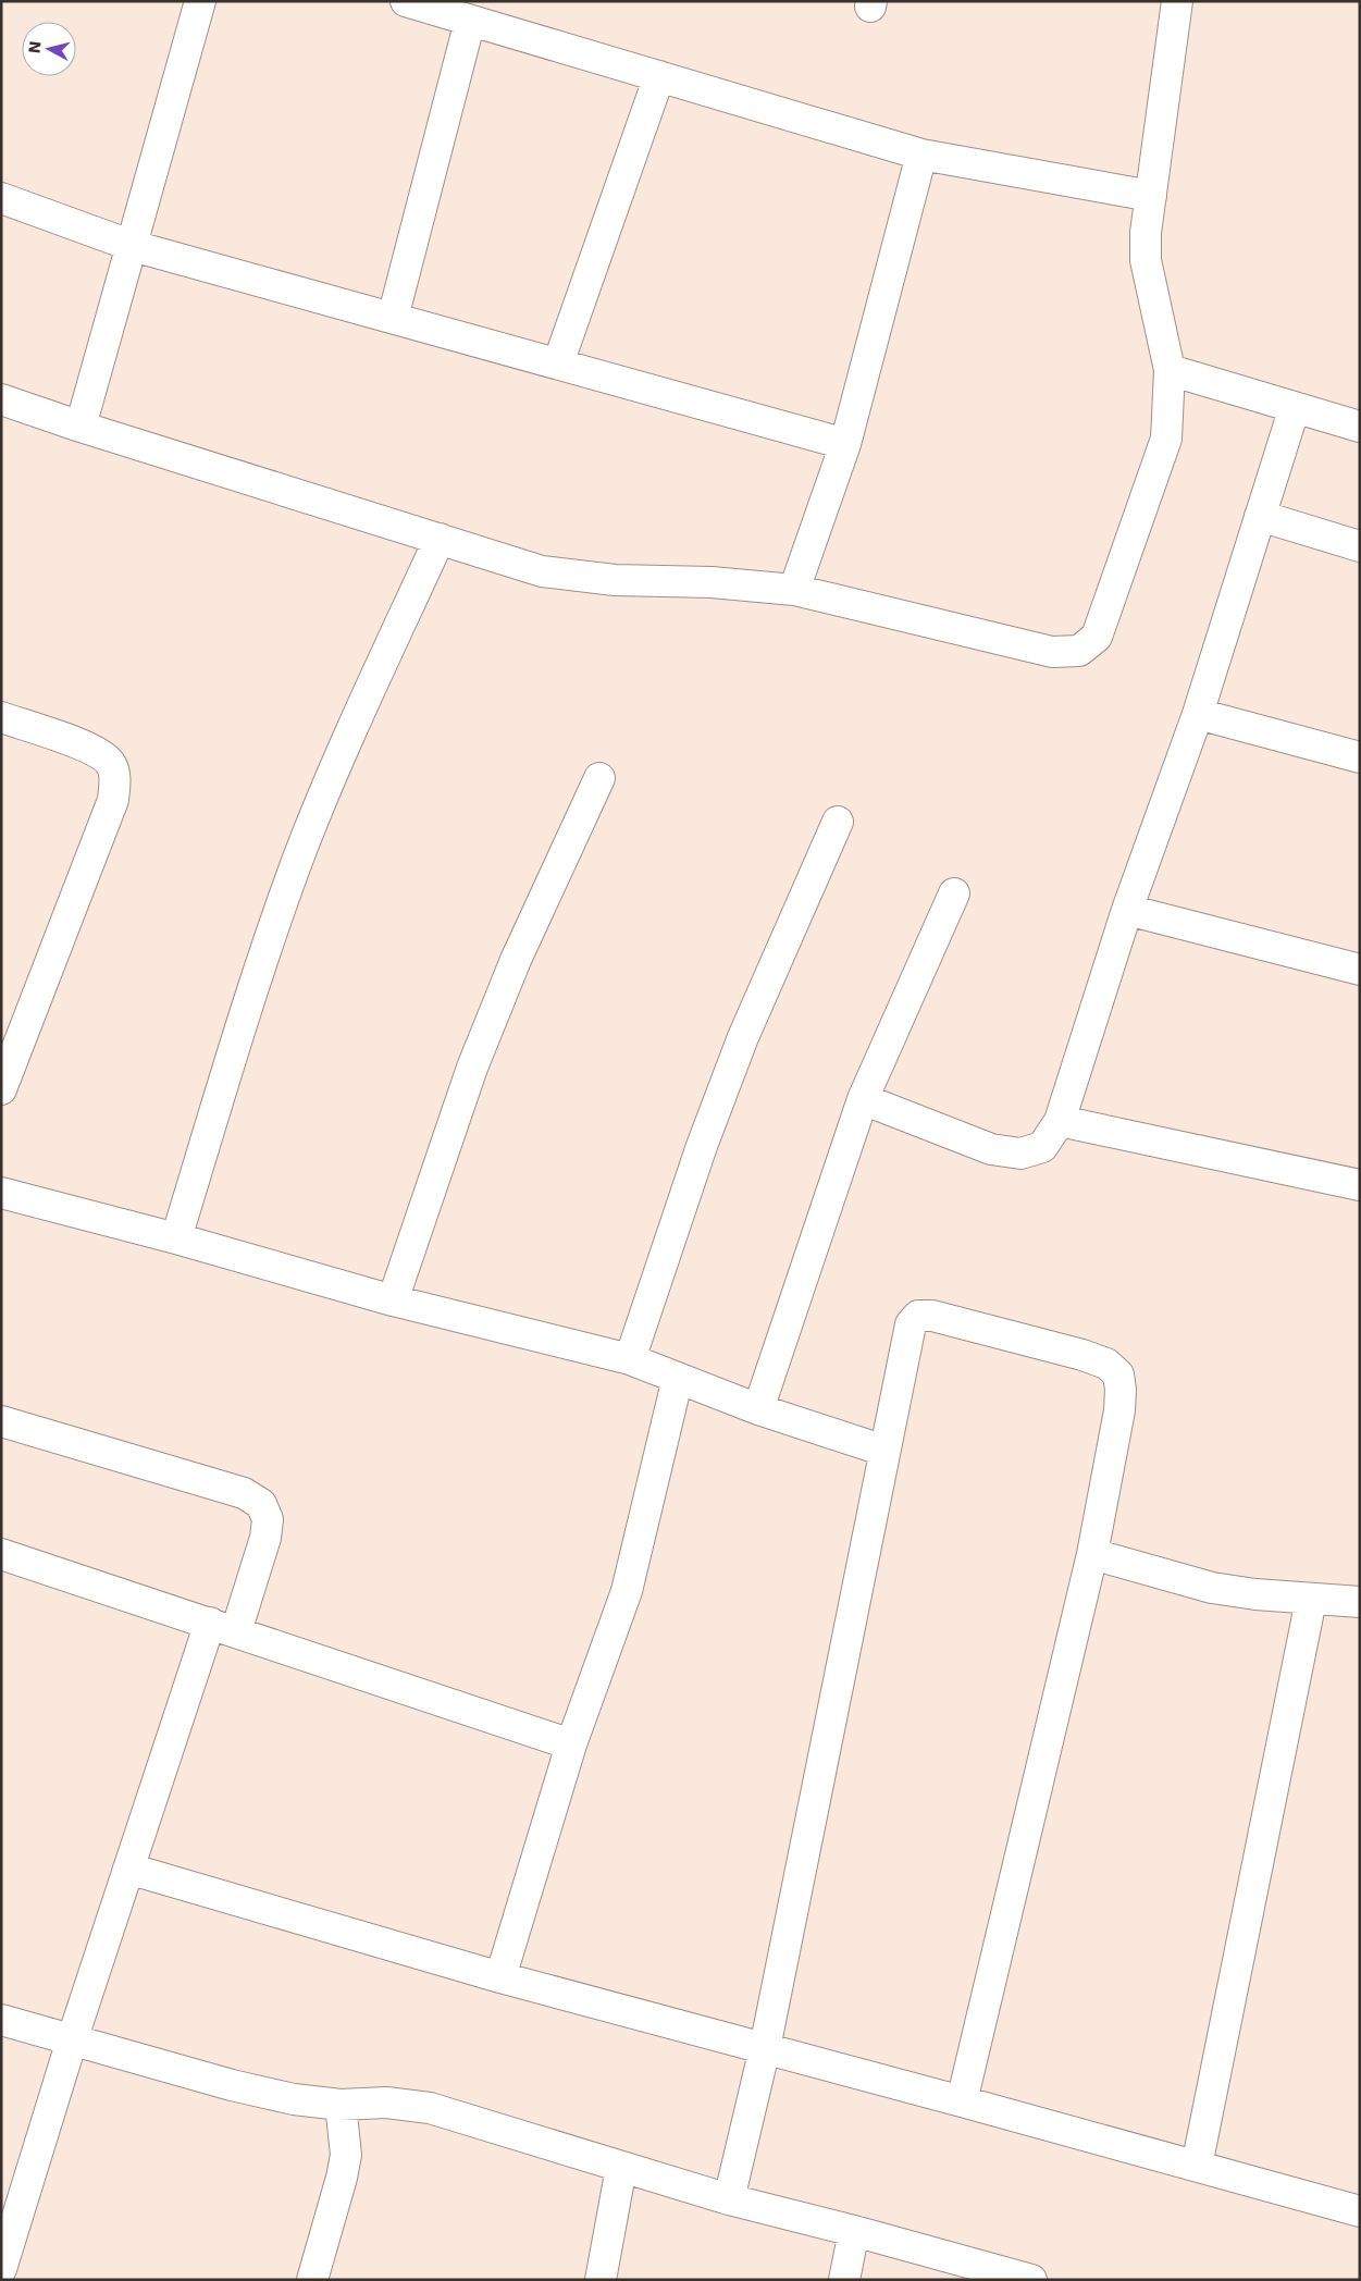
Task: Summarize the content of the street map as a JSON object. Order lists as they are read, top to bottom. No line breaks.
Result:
{"north":"left"}
